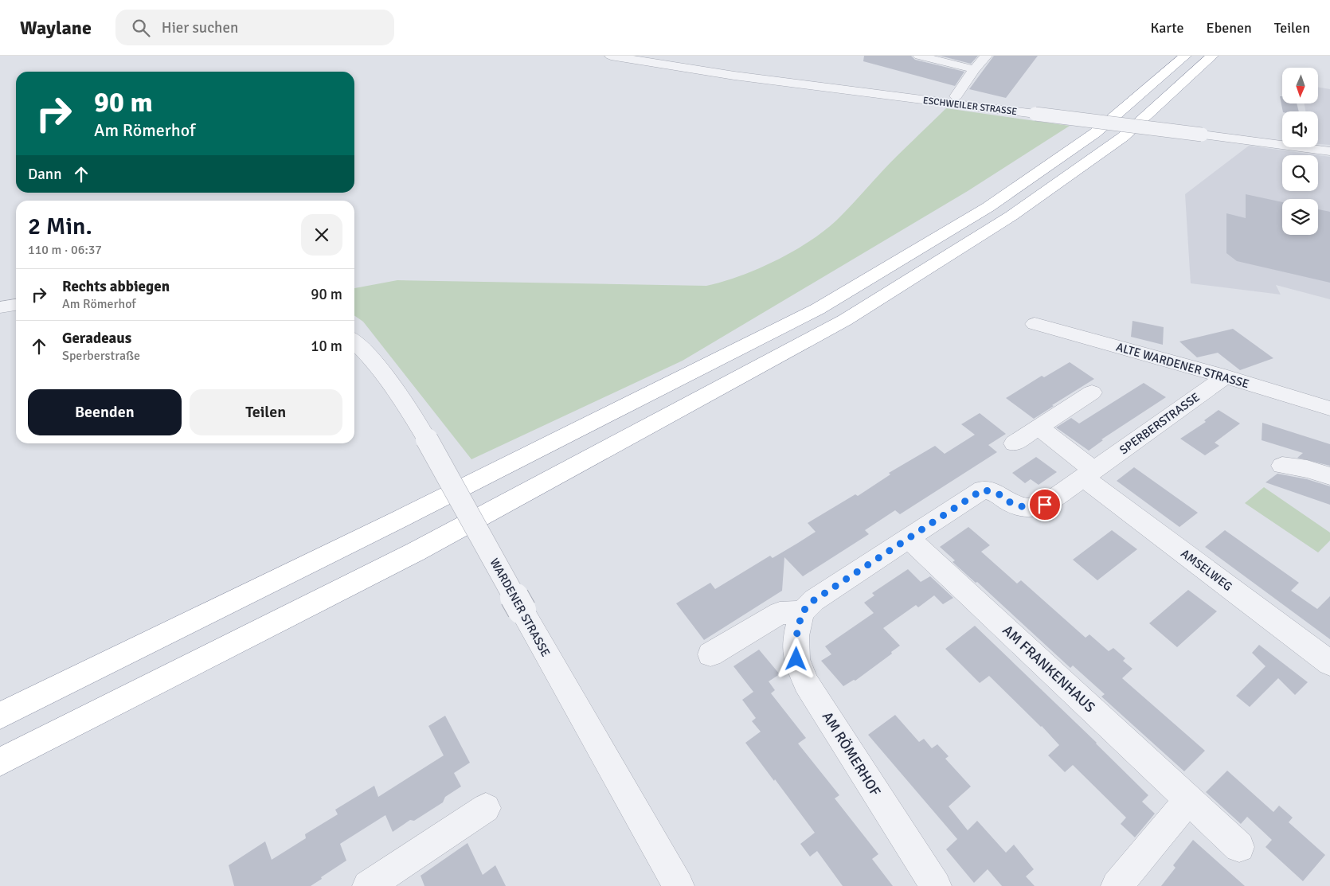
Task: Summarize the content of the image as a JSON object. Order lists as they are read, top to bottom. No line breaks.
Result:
{"streets":{"street":["ESCHWEILER STRASSE","ALTE WARDENER STRASSE","SPERBERSTRASSE","AMSELWEG","WARDENER STRASSE","AM FRANKENHAUS","AM RÖMERHOF"]},"crossings":[["ALTE WARDENER STRASSE","SPERBERSTRASSE"],["SPERBERSTRASSE","AMSELWEG"],["SPERBERSTRASSE","AM FRANKENHAUS"]],"north":"bottom","page":{"header":"Waylane","search":"Hier suchen","nav":["Karte","Ebenen","Teilen"],"turn":["90 m","Am Römerhof"],"then":"Dann","heading":["2 Min.","110 m · 06:37"],"list":[{"name":"Rechts abbiegen","note":"Am Römerhof","value":"90 m"},{"name":"Geradeaus","note":"Sperberstraße","value":"10 m"}],"buttons":["Beenden","Teilen"]}}
